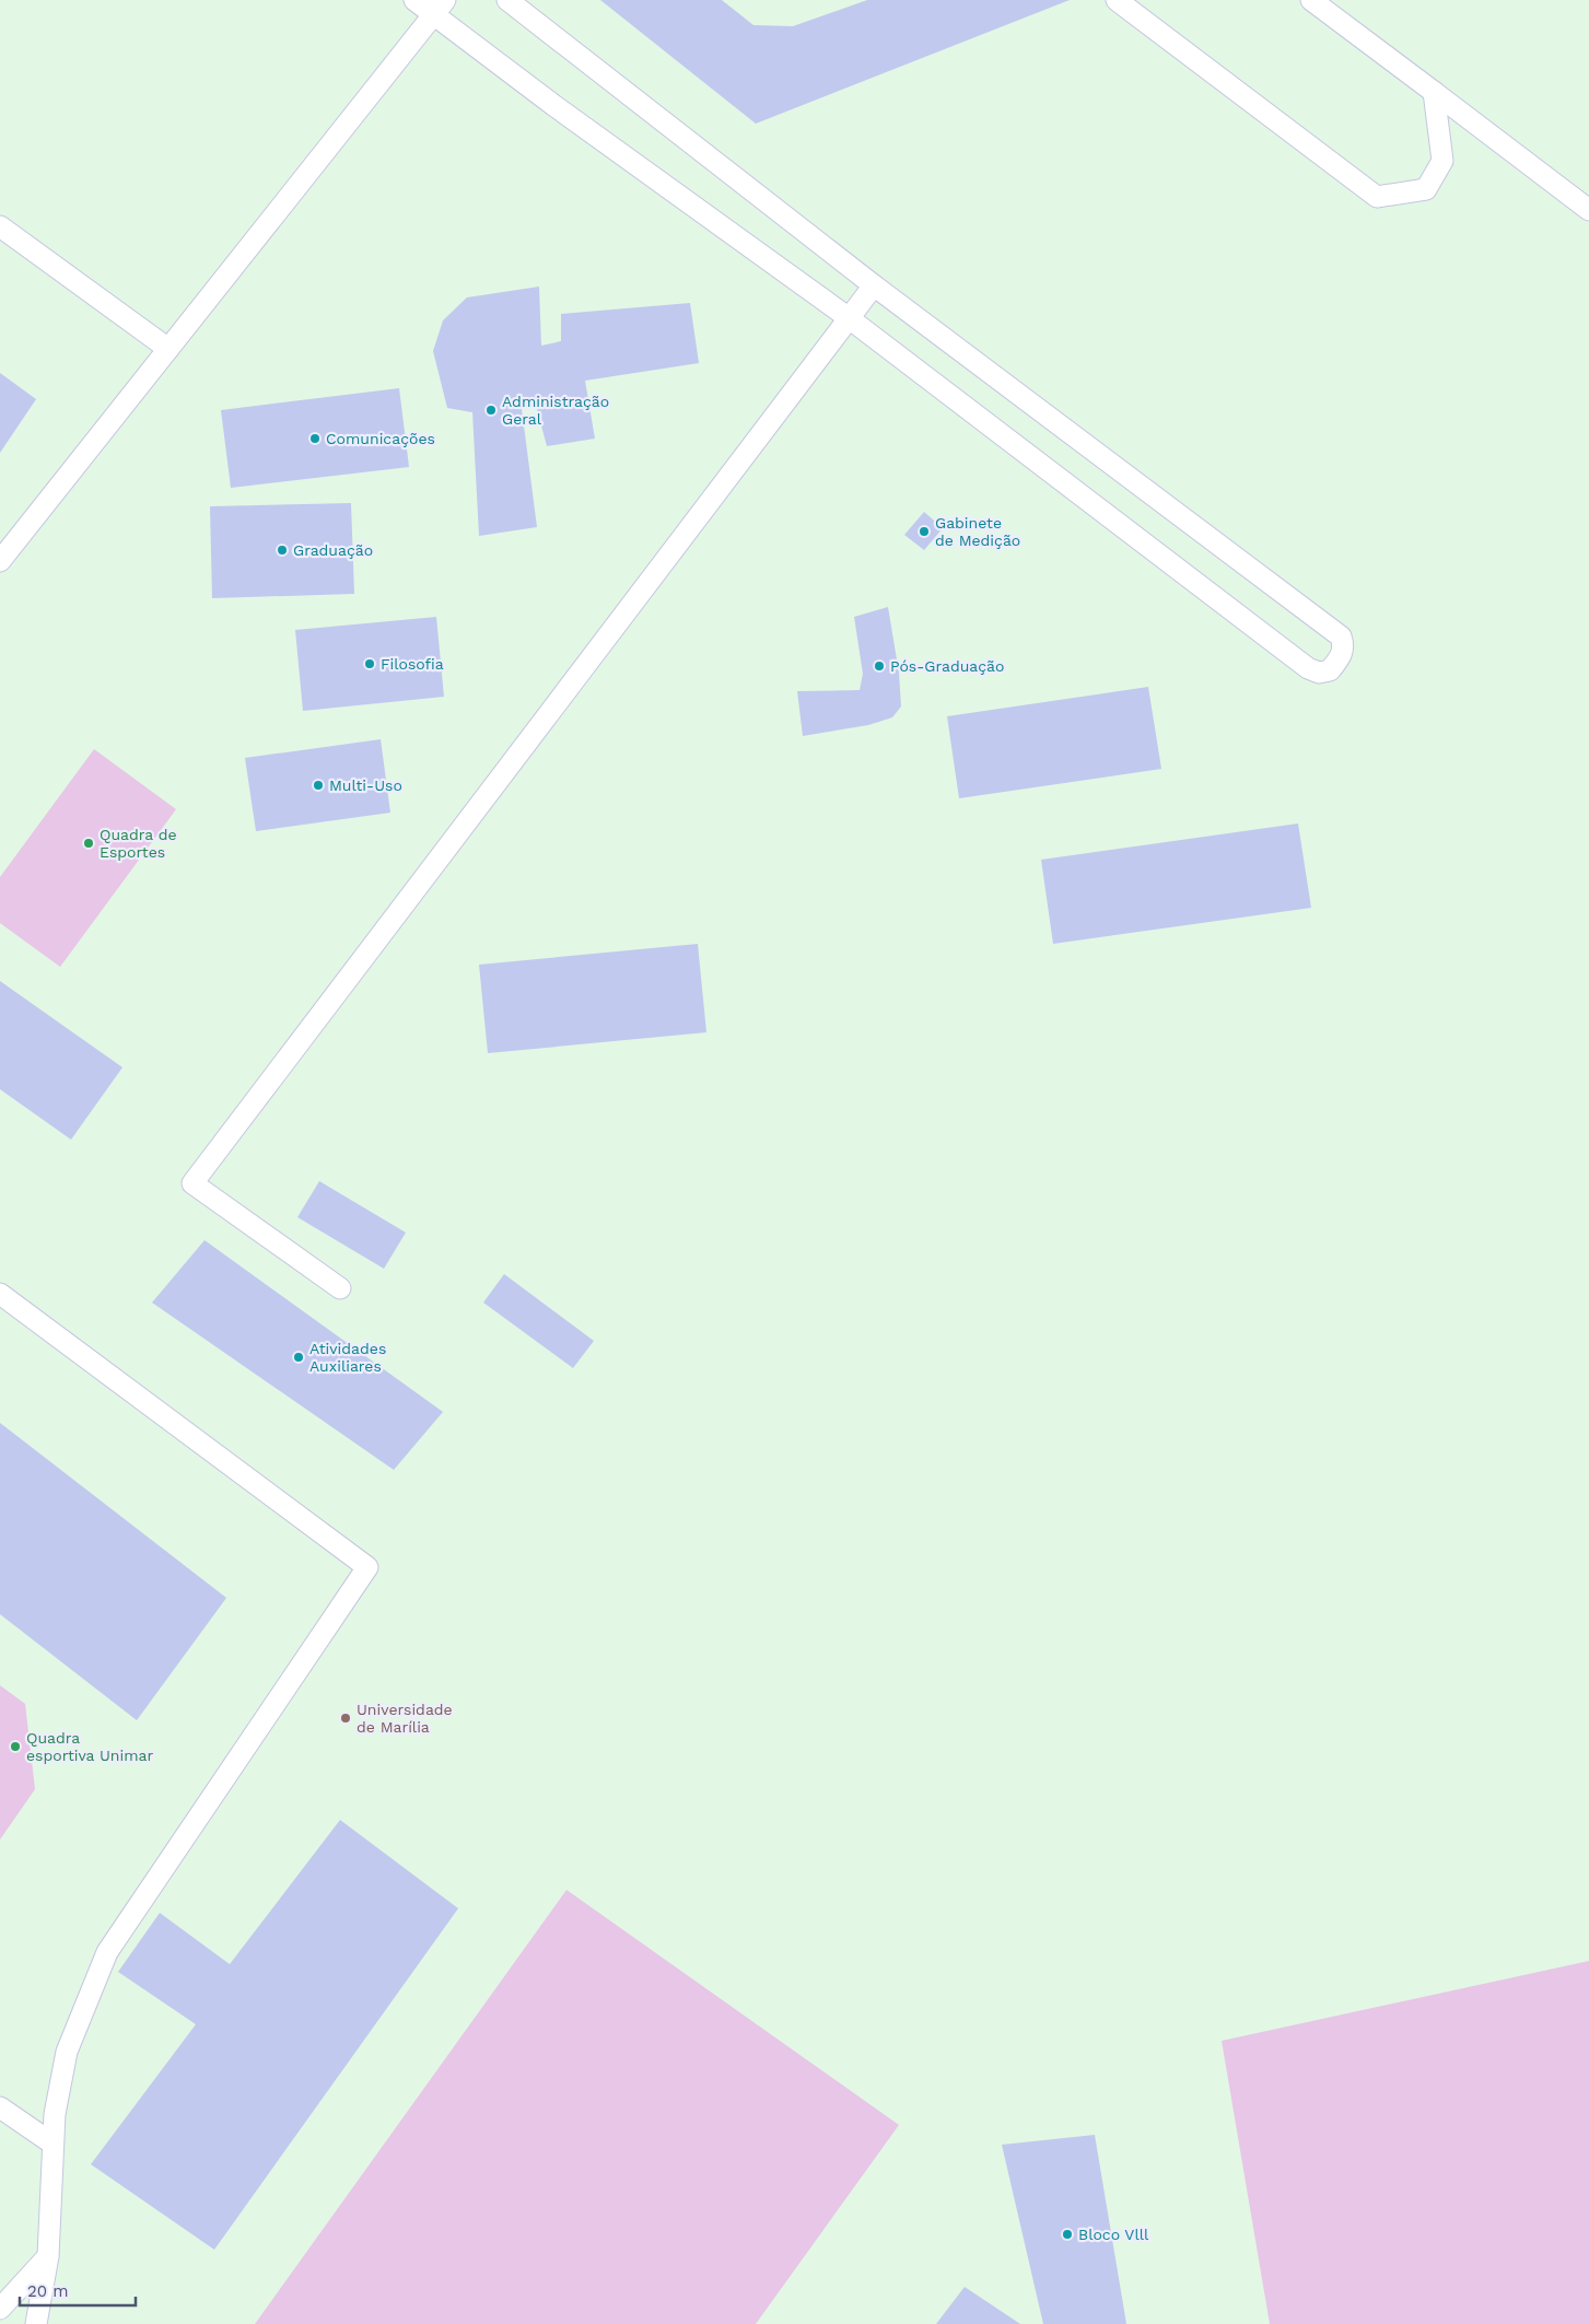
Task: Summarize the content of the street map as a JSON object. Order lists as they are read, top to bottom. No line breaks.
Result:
{"places":["Administração Geral","Comunicações","Gabinete de Medição","Graduação","Filosofia","Pós-Graduação","Multi-Uso","Quadra de Esportes","Atividades Auxiliares","Universidade de Marília","Quadra esportiva Unimar","Bloco Vlll"],"scale_bar":"20 m"}
